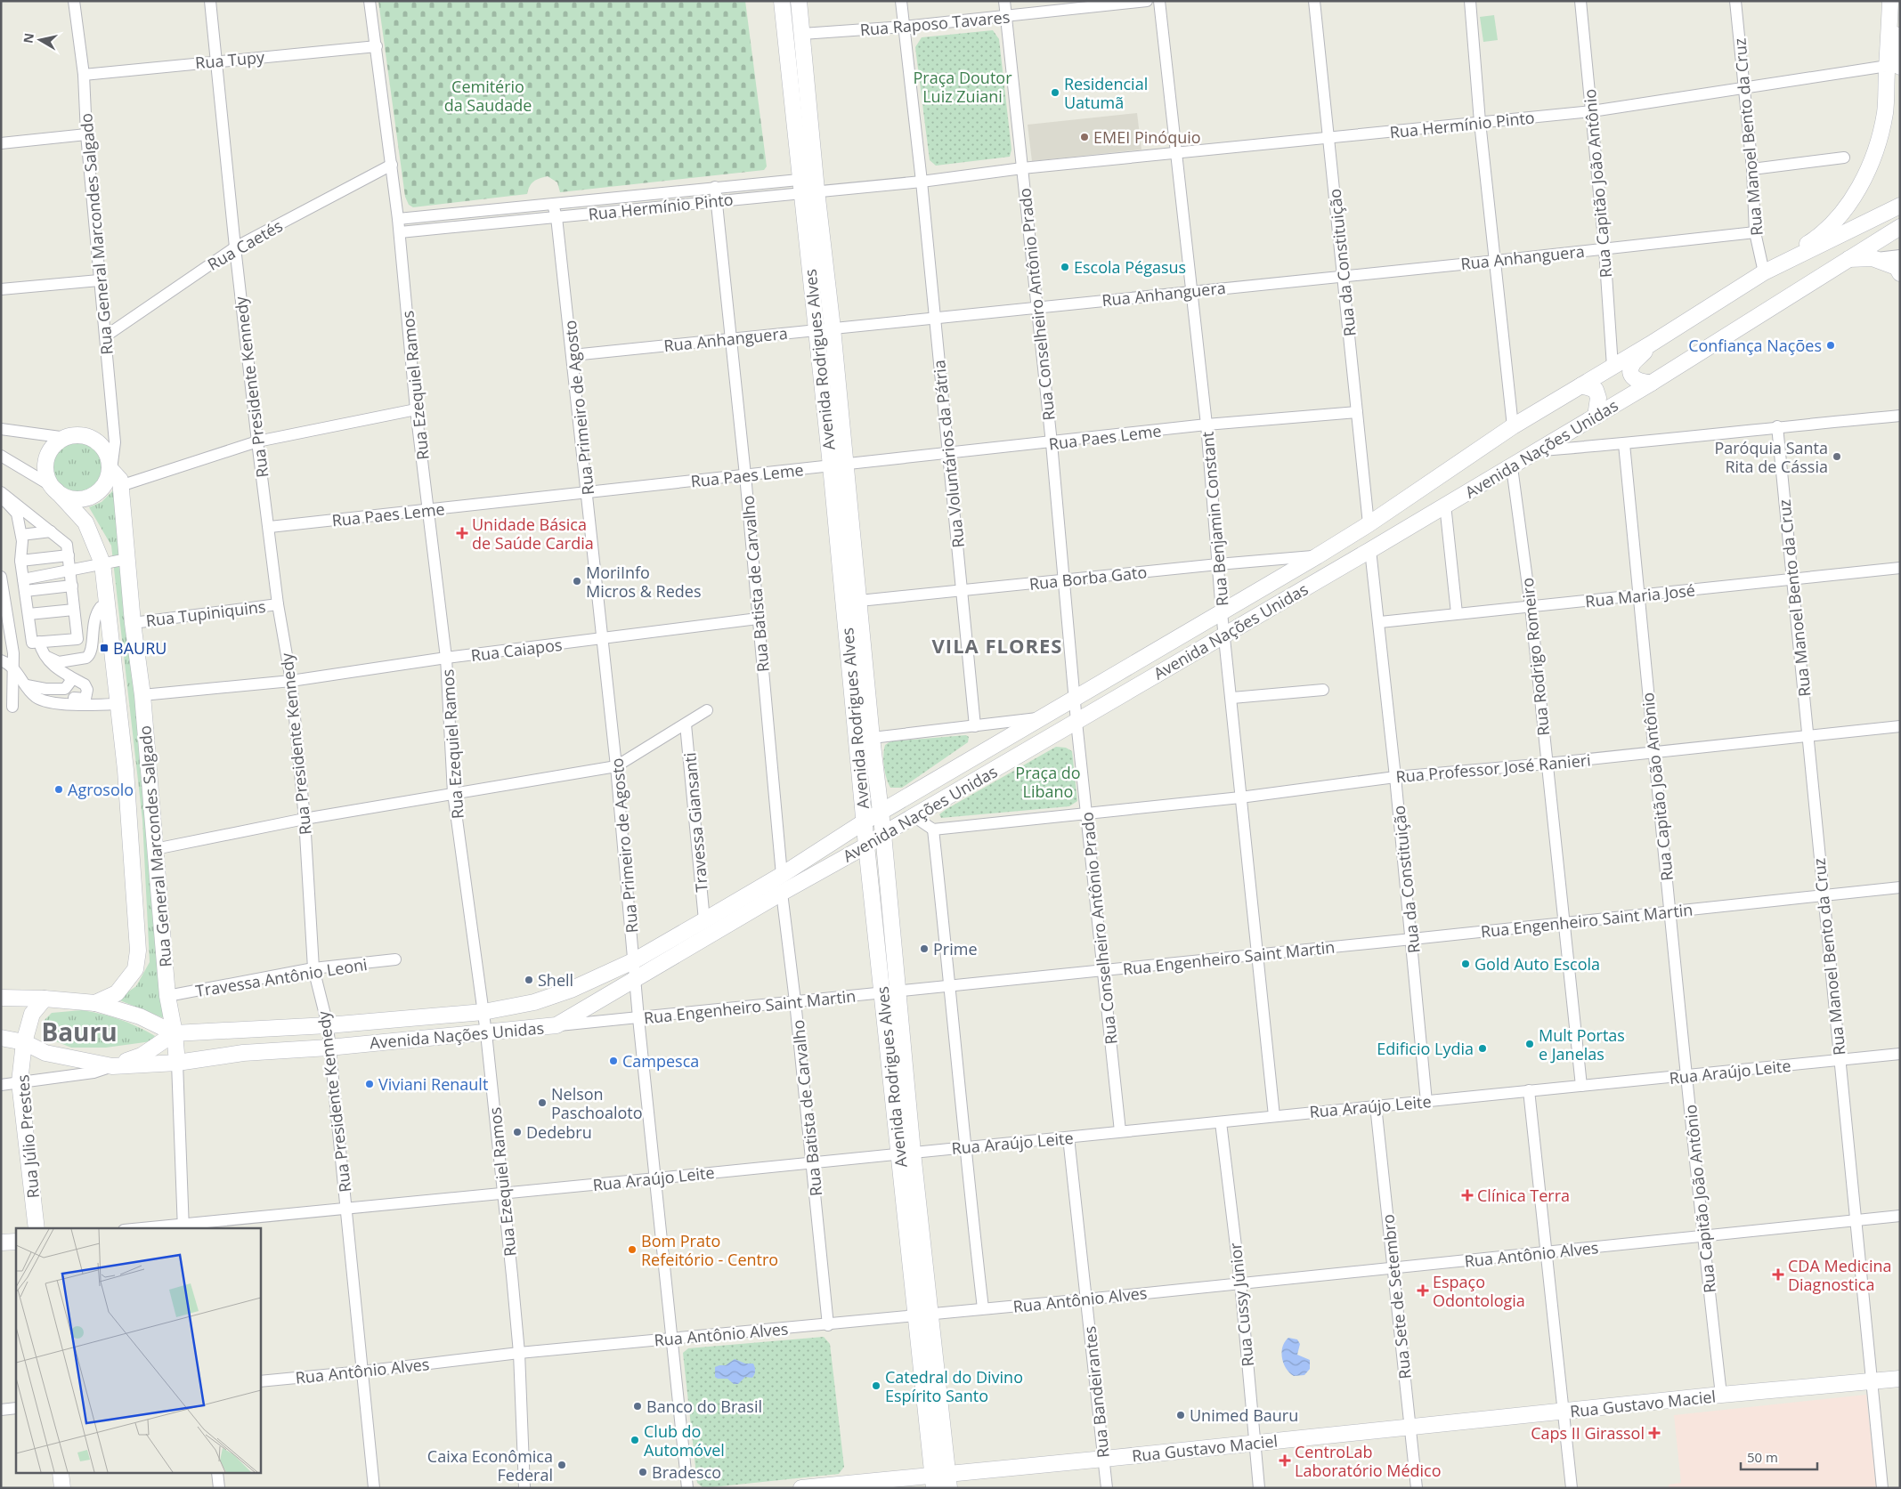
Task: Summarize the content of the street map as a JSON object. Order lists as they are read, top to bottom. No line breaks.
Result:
{"streets":{"main road":["Rua General Marcondes Salgado","Avenida Rodrigues Alves","Avenida Nações Unidas","Rua Júlio Prestes","Rua Gustavo Maciel"],"street":["Rua Raposo Tavares","Rua Tupy","Rua Hermínio Pinto","Rua Manoel Bento da Cruz","Rua Capitão João Antônio","Rua Caetés","Rua Anhanguera","Rua da Constituição","Rua Conselheiro Antônio Prado","Rua Ezequiel Ramos","Rua Presidente Kennedy","Rua Primeiro de Agosto","Rua Paes Leme","Rua Voluntários da Pátria","Rua Benjamin Constant","Rua Borba Gato","Rua Batista de Carvalho","Rua Maria José","Rua Tupiniquins","Rua Caiapos","Rua Rodrigo Romeiro","Rua Professor José Ranieri","Travessa Giansanti","Rua Engenheiro Saint Martin","Travessa Antônio Leoni","Rua Araújo Leite","Rua Antônio Alves","Rua Sete de Setembro","Rua Cussy Júnior","Rua Bandeirantes"]},"crossings":[["Rua Raposo Tavares","Avenida Rodrigues Alves"],["Rua Tupy","Rua General Marcondes Salgado"],["Rua Tupy","Rua Ezequiel Ramos"],["Rua Tupy","Rua Presidente Kennedy"],["Rua Hermínio Pinto","Rua Manoel Bento da Cruz"],["Rua Hermínio Pinto","Rua Capitão João Antônio"],["Rua Hermínio Pinto","Rua da Constituição"],["Rua Hermínio Pinto","Rua Conselheiro Antônio Prado"],["Rua Hermínio Pinto","Avenida Rodrigues Alves"],["Rua Hermínio Pinto","Rua Ezequiel Ramos"],["Rua Hermínio Pinto","Rua Primeiro de Agosto"],["Rua Hermínio Pinto","Rua Voluntários da Pátria"],["Rua Hermínio Pinto","Rua Benjamin Constant"],["Rua Hermínio Pinto","Rua Batista de Carvalho"],["Rua Manoel Bento da Cruz","Rua Anhanguera"],["Rua Manoel Bento da Cruz","Avenida Nações Unidas"],["Rua Manoel Bento da Cruz","Rua Maria José"],["Rua Manoel Bento da Cruz","Rua Professor José Ranieri"],["Rua Manoel Bento da Cruz","Rua Engenheiro Saint Martin"],["Rua Manoel Bento da Cruz","Rua Araújo Leite"],["Rua Manoel Bento da Cruz","Rua Antônio Alves"],["Rua Manoel Bento da Cruz","Rua Gustavo Maciel"],["Rua Capitão João Antônio","Rua Anhanguera"],["Rua Capitão João Antônio","Avenida Nações Unidas"],["Rua Capitão João Antônio","Rua Maria José"],["Rua Capitão João Antônio","Rua Professor José Ranieri"],["Rua Capitão João Antônio","Rua Engenheiro Saint Martin"],["Rua Capitão João Antônio","Rua Araújo Leite"],["Rua Capitão João Antônio","Rua Antônio Alves"],["Rua Capitão João Antônio","Rua Gustavo Maciel"],["Rua General Marcondes Salgado","Rua Caetés"],["Rua General Marcondes Salgado","Avenida Nações Unidas"],["Rua General Marcondes Salgado","Rua Tupiniquins"],["Rua General Marcondes Salgado","Rua Caiapos"],["Rua General Marcondes Salgado","Travessa Antônio Leoni"],["Rua General Marcondes Salgado","Rua Araújo Leite"],["Rua Caetés","Rua Ezequiel Ramos"],["Rua Caetés","Rua Presidente Kennedy"],["Rua Anhanguera","Rua da Constituição"],["Rua Anhanguera","Rua Conselheiro Antônio Prado"],["Rua Anhanguera","Avenida Rodrigues Alves"],["Rua Anhanguera","Rua Primeiro de Agosto"],["Rua Anhanguera","Rua Voluntários da Pátria"],["Rua Anhanguera","Rua Benjamin Constant"],["Rua Anhanguera","Rua Batista de Carvalho"],["Rua da Constituição","Rua Paes Leme"],["Rua da Constituição","Avenida Nações Unidas"],["Rua da Constituição","Rua Maria José"],["Rua da Constituição","Rua Professor José Ranieri"],["Rua da Constituição","Rua Engenheiro Saint Martin"],["Rua da Constituição","Rua Araújo Leite"],["Rua Conselheiro Antônio Prado","Rua Paes Leme"],["Rua Conselheiro Antônio Prado","Avenida Nações Unidas"],["Rua Conselheiro Antônio Prado","Rua Borba Gato"],["Rua Conselheiro Antônio Prado","Rua Professor José Ranieri"],["Rua Conselheiro Antônio Prado","Rua Engenheiro Saint Martin"],["Rua Conselheiro Antônio Prado","Rua Araújo Leite"],["Avenida Rodrigues Alves","Rua Paes Leme"],["Avenida Rodrigues Alves","Avenida Nações Unidas"],["Avenida Rodrigues Alves","Rua Borba Gato"],["Avenida Rodrigues Alves","Rua Engenheiro Saint Martin"],["Avenida Rodrigues Alves","Rua Araújo Leite"],["Avenida Rodrigues Alves","Rua Antônio Alves"],["Avenida Rodrigues Alves","Rua Gustavo Maciel"],["Rua Ezequiel Ramos","Rua Paes Leme"],["Rua Ezequiel Ramos","Avenida Nações Unidas"],["Rua Ezequiel Ramos","Rua Caiapos"],["Rua Ezequiel Ramos","Rua Araújo Leite"],["Rua Ezequiel Ramos","Rua Antônio Alves"],["Rua Presidente Kennedy","Rua Paes Leme"],["Rua Presidente Kennedy","Avenida Nações Unidas"],["Rua Presidente Kennedy","Rua Tupiniquins"],["Rua Presidente Kennedy","Rua Caiapos"],["Rua Presidente Kennedy","Travessa Antônio Leoni"],["Rua Presidente Kennedy","Rua Araújo Leite"],["Rua Presidente Kennedy","Rua Antônio Alves"],["Rua Primeiro de Agosto","Rua Paes Leme"],["Rua Primeiro de Agosto","Avenida Nações Unidas"],["Rua Primeiro de Agosto","Rua Caiapos"],["Rua Primeiro de Agosto","Rua Engenheiro Saint Martin"],["Rua Primeiro de Agosto","Rua Araújo Leite"],["Rua Primeiro de Agosto","Rua Antônio Alves"],["Rua Paes Leme","Rua Voluntários da Pátria"],["Rua Paes Leme","Rua Benjamin Constant"],["Rua Paes Leme","Rua Batista de Carvalho"],["Avenida Nações Unidas","Rua Benjamin Constant"],["Avenida Nações Unidas","Rua Borba Gato"],["Avenida Nações Unidas","Rua Batista de Carvalho"],["Avenida Nações Unidas","Rua Rodrigo Romeiro"],["Avenida Nações Unidas","Travessa Giansanti"],["Avenida Nações Unidas","Rua Engenheiro Saint Martin"],["Avenida Nações Unidas","Rua Júlio Prestes"],["Rua Voluntários da Pátria","Rua Borba Gato"],["Rua Benjamin Constant","Rua Borba Gato"],["Rua Benjamin Constant","Rua Professor José Ranieri"],["Rua Benjamin Constant","Rua Engenheiro Saint Martin"],["Rua Benjamin Constant","Rua Araújo Leite"],["Rua Batista de Carvalho","Rua Caiapos"],["Rua Batista de Carvalho","Rua Engenheiro Saint Martin"],["Rua Batista de Carvalho","Rua Araújo Leite"],["Rua Batista de Carvalho","Rua Antônio Alves"],["Rua Maria José","Rua Rodrigo Romeiro"],["Rua Rodrigo Romeiro","Rua Professor José Ranieri"],["Rua Rodrigo Romeiro","Rua Engenheiro Saint Martin"],["Rua Rodrigo Romeiro","Rua Araújo Leite"],["Rua Araújo Leite","Rua Sete de Setembro"],["Rua Araújo Leite","Rua Cussy Júnior"],["Rua Araújo Leite","Rua Bandeirantes"],["Rua Antônio Alves","Rua Sete de Setembro"],["Rua Antônio Alves","Rua Cussy Júnior"],["Rua Antônio Alves","Rua Bandeirantes"],["Rua Sete de Setembro","Rua Gustavo Maciel"],["Rua Cussy Júnior","Rua Gustavo Maciel"],["Rua Bandeirantes","Rua Gustavo Maciel"]],"districts":["VILA FLORES","Bauru"],"parks":["Praça Doutor Luiz Zuiani","Cemitério da Saudade","Praça do Libano"],"places":{"other":["Residencial Uatumã","EMEI Pinóquio","Escola Pégasus","Confiança Nações","Paróquia Santa Rita de Cássia","MoriInfo Micros & Redes","Agrosolo","Prime","Gold Auto Escola","Shell","Mult Portas e Janelas","Edificio Lydia","Campesca","Viviani Renault","Nelson Paschoaloto","Dedebru","Bom Prato Refeitório - Centro","Catedral do Divino Espírito Santo","Banco do Brasil","Unimed Bauru","Club do Automóvel","Caixa Econômica Federal","Bradesco"],"health":["Unidade Básica de Saúde Cardia","Clínica Terra","CDA Medicina Diagnostica","Espaço Odontologia","Caps II Girassol","CentroLab Laboratório Médico"],"transit":["BAURU"]},"scale_bar":"50 m","north":"left"}
